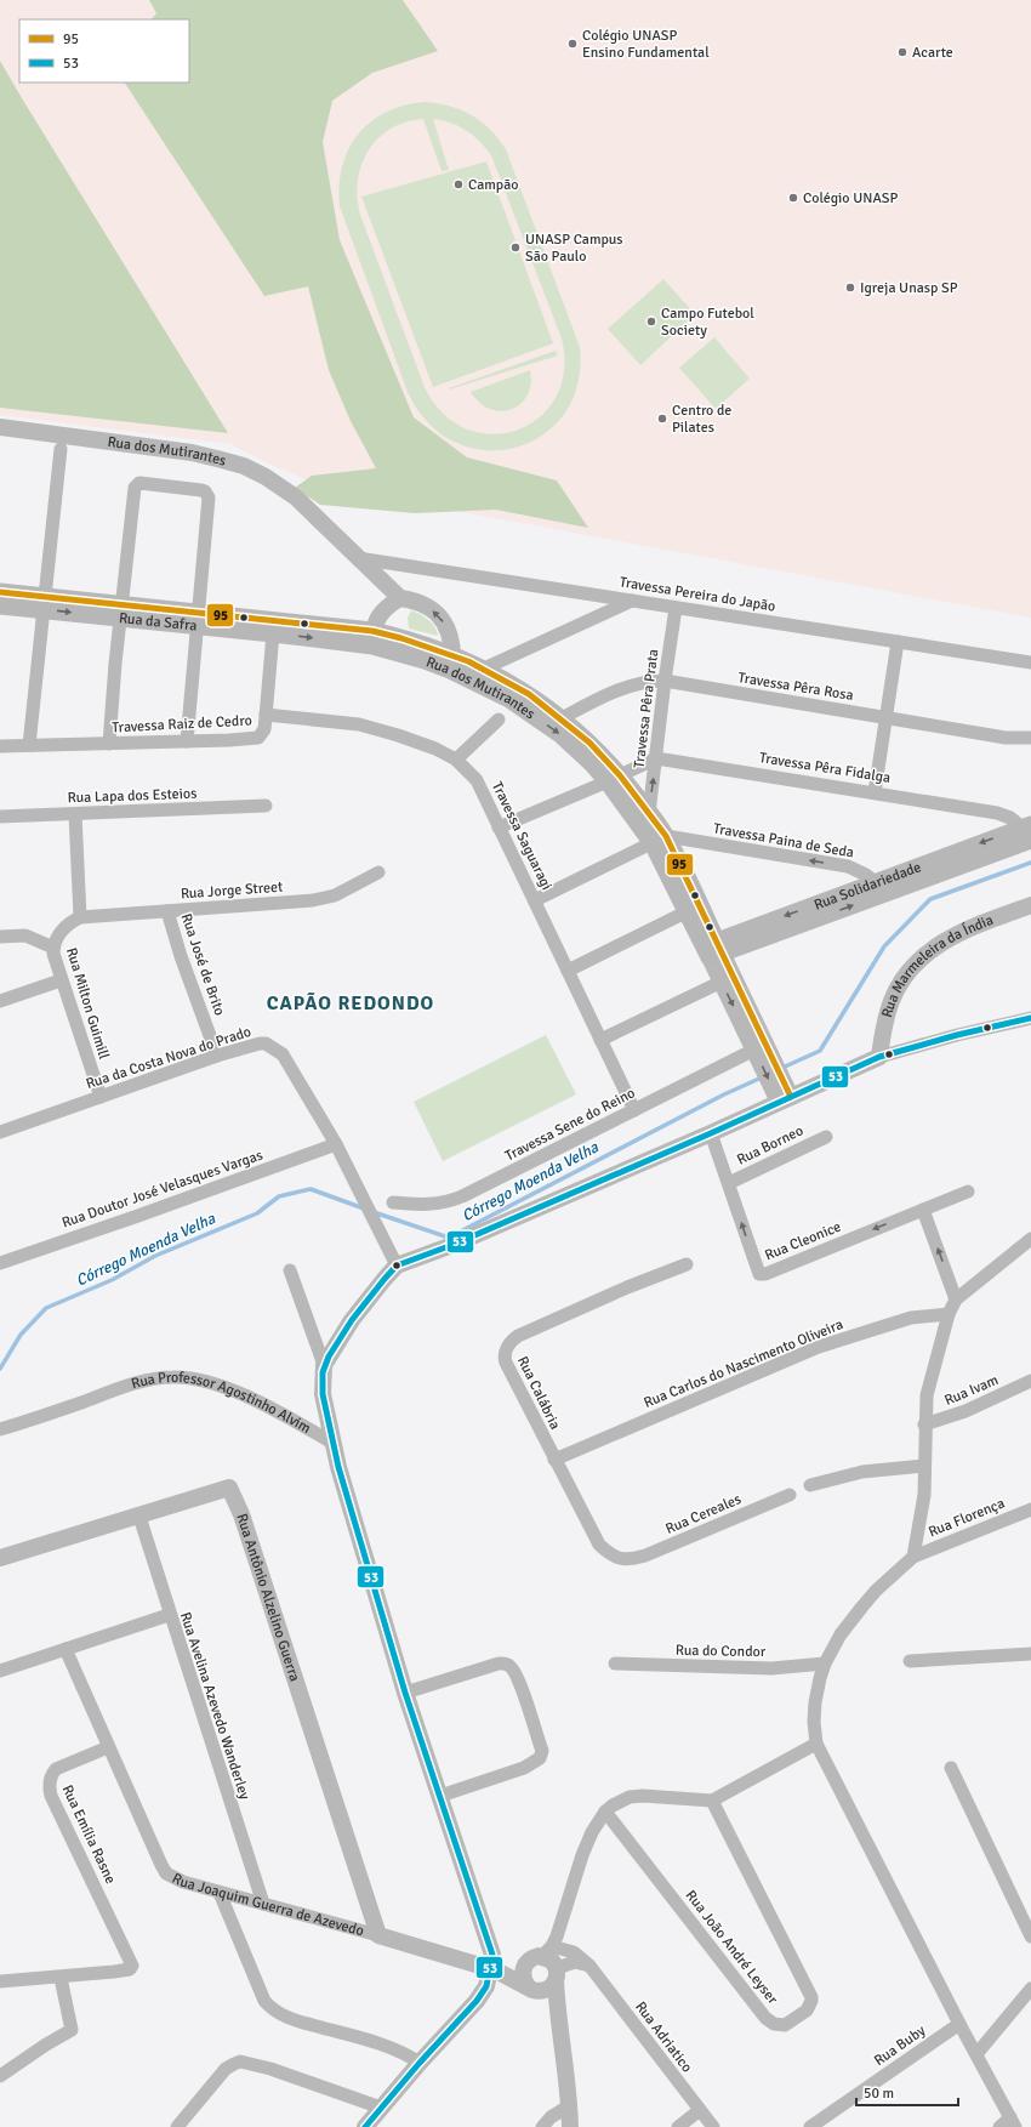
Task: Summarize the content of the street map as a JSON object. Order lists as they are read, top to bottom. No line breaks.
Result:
{"streets":{"main road":["Rua dos Mutirantes","Rua da Safra","Rua Solidariedade"],"street":["Travessa Pereira do Japão","Travessa Pêra Rosa","Travessa Pêra Prata","Travessa Raiz de Cedro","Travessa Pêra Fidalga","Rua Lapa dos Esteios","Travessa Saguaragi","Travessa Paina de Seda","Rua Jorge Street","Rua José de Brito","Rua Marmeleira da Índia","Rua Milton Guimill","Rua da Costa Nova do Prado","Travessa Sene do Reino","Rua Borneo","Rua Doutor José Velasques Vargas","Rua Cleonice","Rua Carlos do Nascimento Oliveira","Rua Ivam","Rua Calábria","Rua Professor Agostinho Alvim","Rua Cereales","Rua Florença","Rua Antônio Alzelino Guerra","Rua do Condor","Rua Avelina Azevedo Wanderley","Rua Emília Rasne","Rua Joaquim Guerra de Azevedo","Rua João André Leyser","Rua Adriatico","Rua Buby"]},"crossings":[["Rua dos Mutirantes","Travessa Pereira do Japão"],["Rua dos Mutirantes","Rua da Safra"],["Rua dos Mutirantes","Travessa Pêra Rosa"],["Rua dos Mutirantes","Travessa Pêra Prata"],["Rua dos Mutirantes","Travessa Paina de Seda"],["Rua dos Mutirantes","Rua Solidariedade"],["Rua dos Mutirantes","Travessa Sene do Reino"],["Travessa Pereira do Japão","Travessa Pêra Prata"],["Rua da Safra","Travessa Raiz de Cedro"],["Travessa Pêra Rosa","Travessa Pêra Prata"],["Travessa Pêra Prata","Travessa Pêra Fidalga"],["Travessa Raiz de Cedro","Travessa Saguaragi"],["Travessa Pêra Fidalga","Rua Solidariedade"],["Travessa Saguaragi","Travessa Sene do Reino"],["Travessa Paina de Seda","Rua Solidariedade"],["Rua Jorge Street","Rua José de Brito"],["Rua Jorge Street","Rua Milton Guimill"],["Rua José de Brito","Rua da Costa Nova do Prado"],["Rua Milton Guimill","Rua da Costa Nova do Prado"],["Rua da Costa Nova do Prado","Rua Doutor José Velasques Vargas"],["Rua Borneo","Rua Cleonice"],["Rua Carlos do Nascimento Oliveira","Rua Calábria"],["Rua Calábria","Rua Cereales"],["Rua Professor Agostinho Alvim","Rua Joaquim Guerra de Azevedo"],["Rua Antônio Alzelino Guerra","Rua Avelina Azevedo Wanderley"],["Rua Antônio Alzelino Guerra","Rua Joaquim Guerra de Azevedo"],["Rua Avelina Azevedo Wanderley","Rua Joaquim Guerra de Azevedo"],["Rua Emília Rasne","Rua Joaquim Guerra de Azevedo"],["Rua Joaquim Guerra de Azevedo","Rua Adriatico"]],"one_way":["Travessa Paina de Seda"],"districts":["CAPÃO REDONDO"],"water":["Córrego Moenda Velha"],"places":["Colégio UNASP Ensino Fundamental","Acarte","Campão","Colégio UNASP","UNASP Campus São Paulo","Igreja Unasp SP","Campo Futebol Society","Centro de Pilates"],"lines":["transit line 95","transit line 53"],"legend":["95","53"],"scale_bar":"50 m"}
